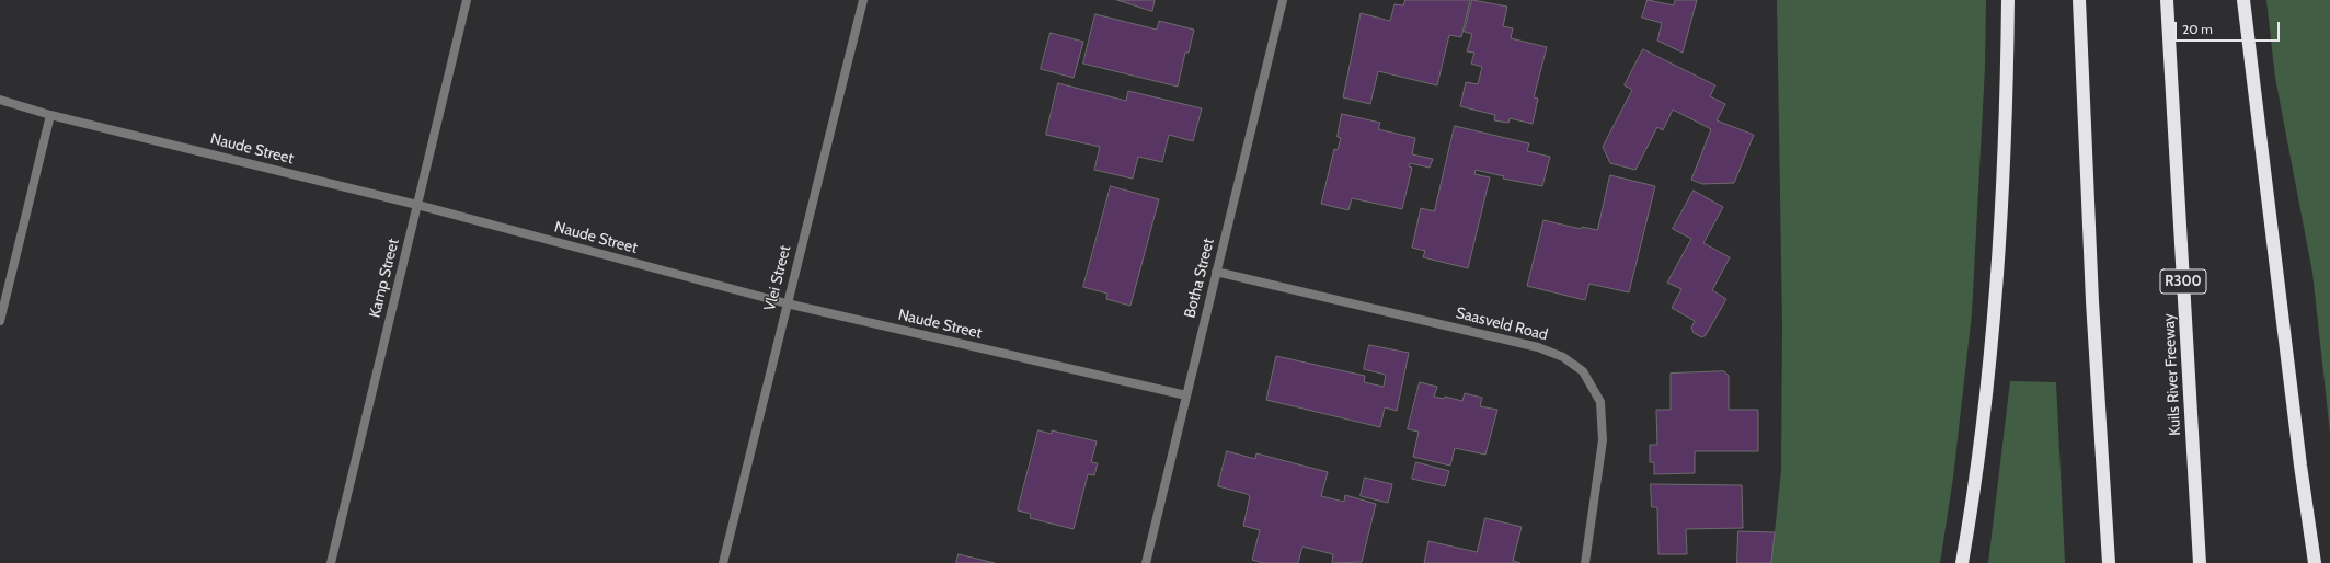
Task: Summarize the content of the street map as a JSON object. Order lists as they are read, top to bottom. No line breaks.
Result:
{"streets":{"highway":["R300","Kuils River Freeway"],"street":["Naude Street","Kamp Street","Vlei Street","Botha Street","Saasveld Road"]},"crossings":[["Naude Street","Kamp Street"],["Naude Street","Vlei Street"],["Naude Street","Botha Street"],["Botha Street","Saasveld Road"]],"scale_bar":"20 m"}
